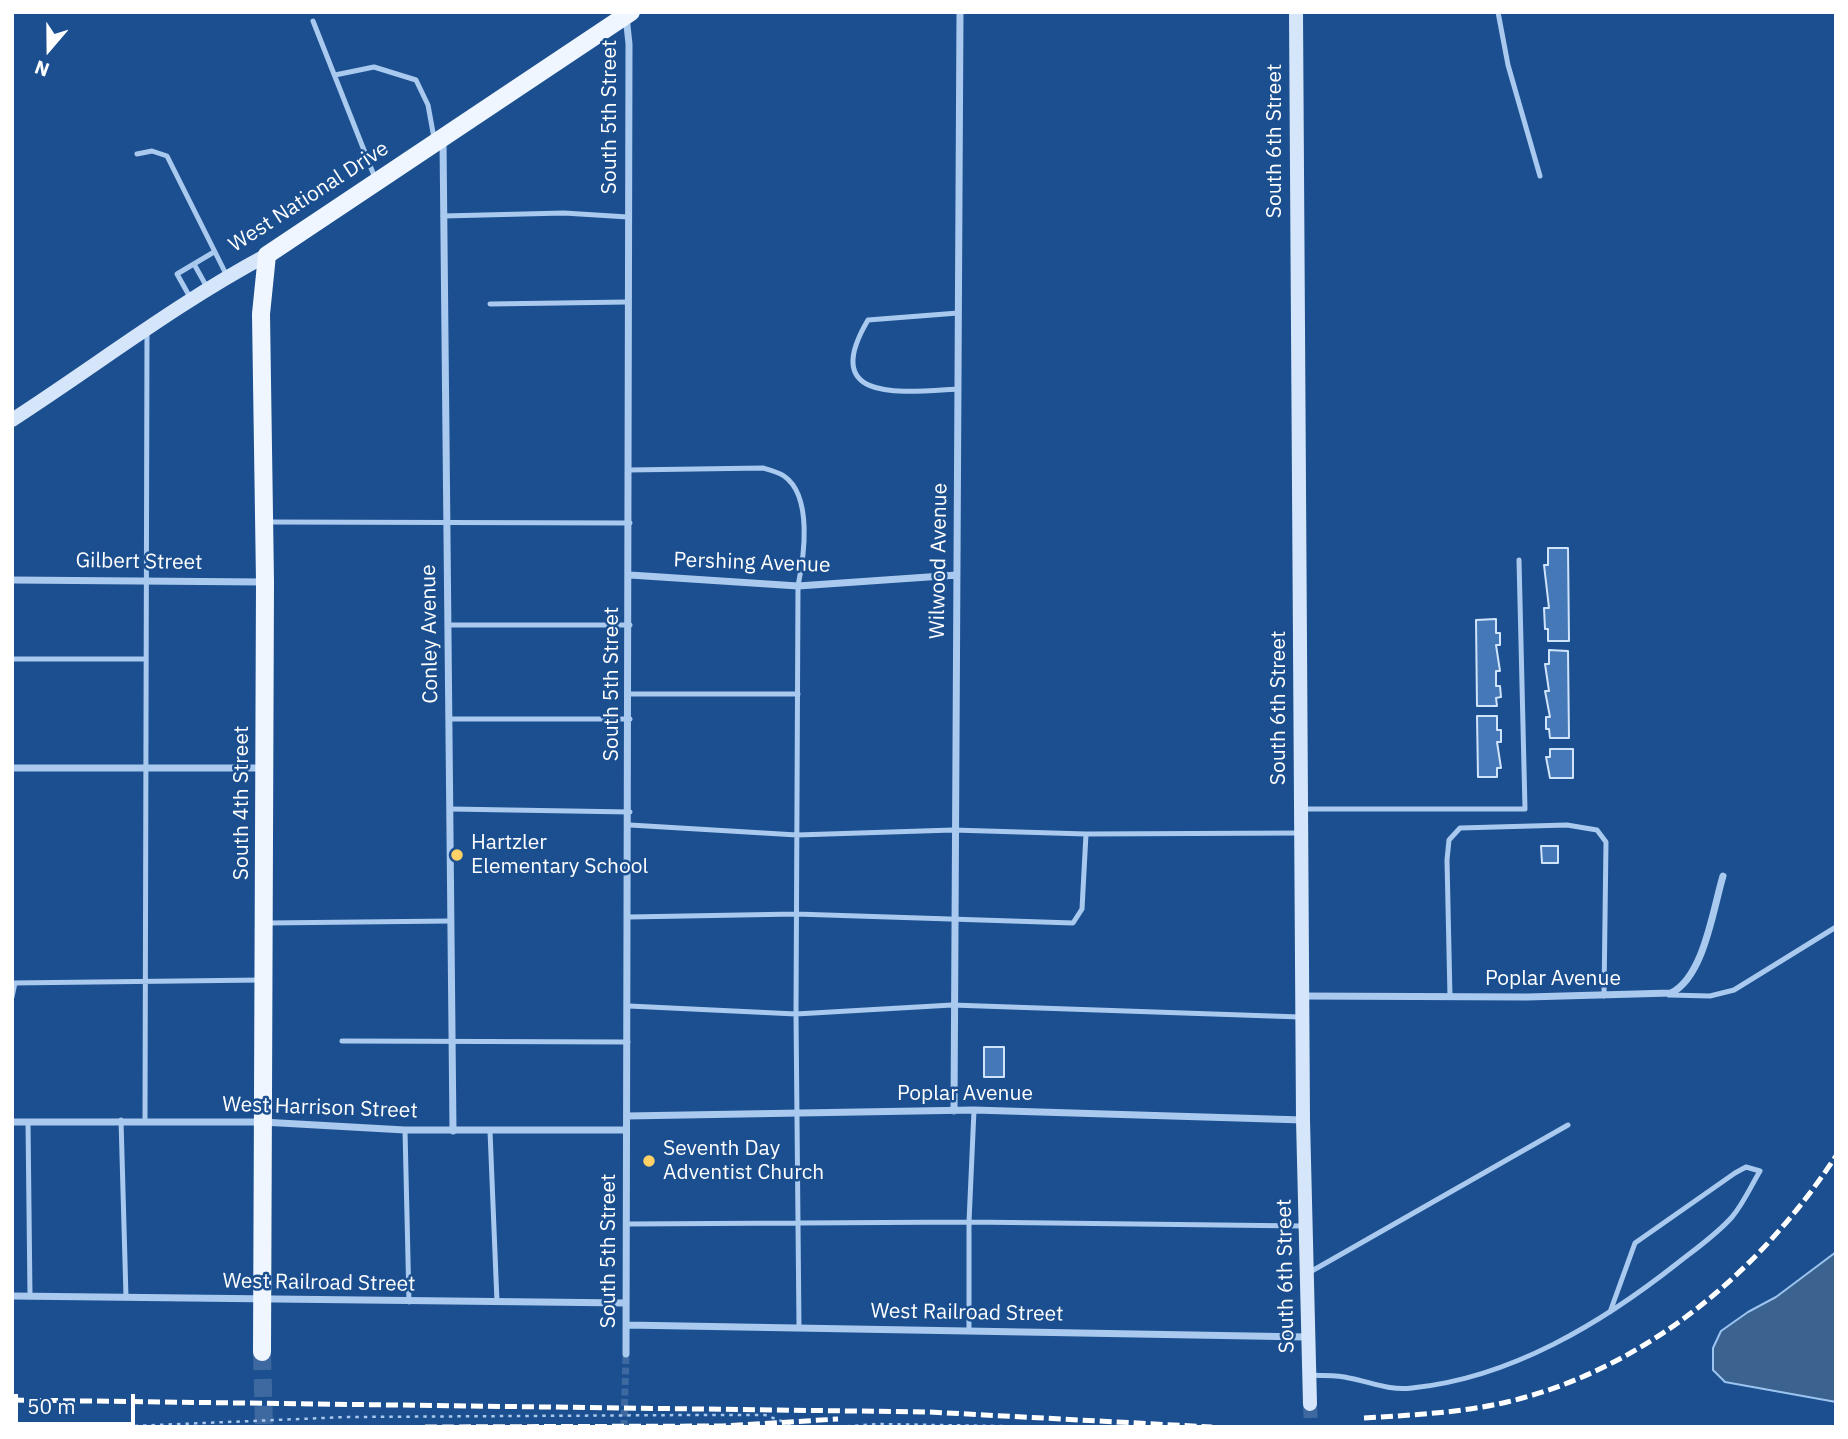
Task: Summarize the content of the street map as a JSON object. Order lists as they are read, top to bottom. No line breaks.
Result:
{"streets":{"main road":["West National Drive","South 4th Street"],"street":["South 5th Street","South 6th Street","Wilwood Avenue","Gilbert Street","Pershing Avenue","Conley Avenue","Poplar Avenue","West Harrison Street","West Railroad Street"]},"crossings":[["South 5th Street","West National Drive"],["South 5th Street","Pershing Avenue"],["South 5th Street","Poplar Avenue"],["South 5th Street","West Harrison Street"],["South 5th Street","West Railroad Street"],["South 6th Street","Poplar Avenue"],["South 6th Street","West Railroad Street"],["West National Drive","Conley Avenue"],["West National Drive","South 4th Street"],["Wilwood Avenue","Pershing Avenue"],["Wilwood Avenue","Poplar Avenue"],["Gilbert Street","South 4th Street"],["Conley Avenue","West Harrison Street"],["South 4th Street","West Harrison Street"],["South 4th Street","West Railroad Street"]],"places":["Hartzler Elementary School","Seventh Day Adventist Church"],"scale_bar":"50 m","north":"bottom"}
